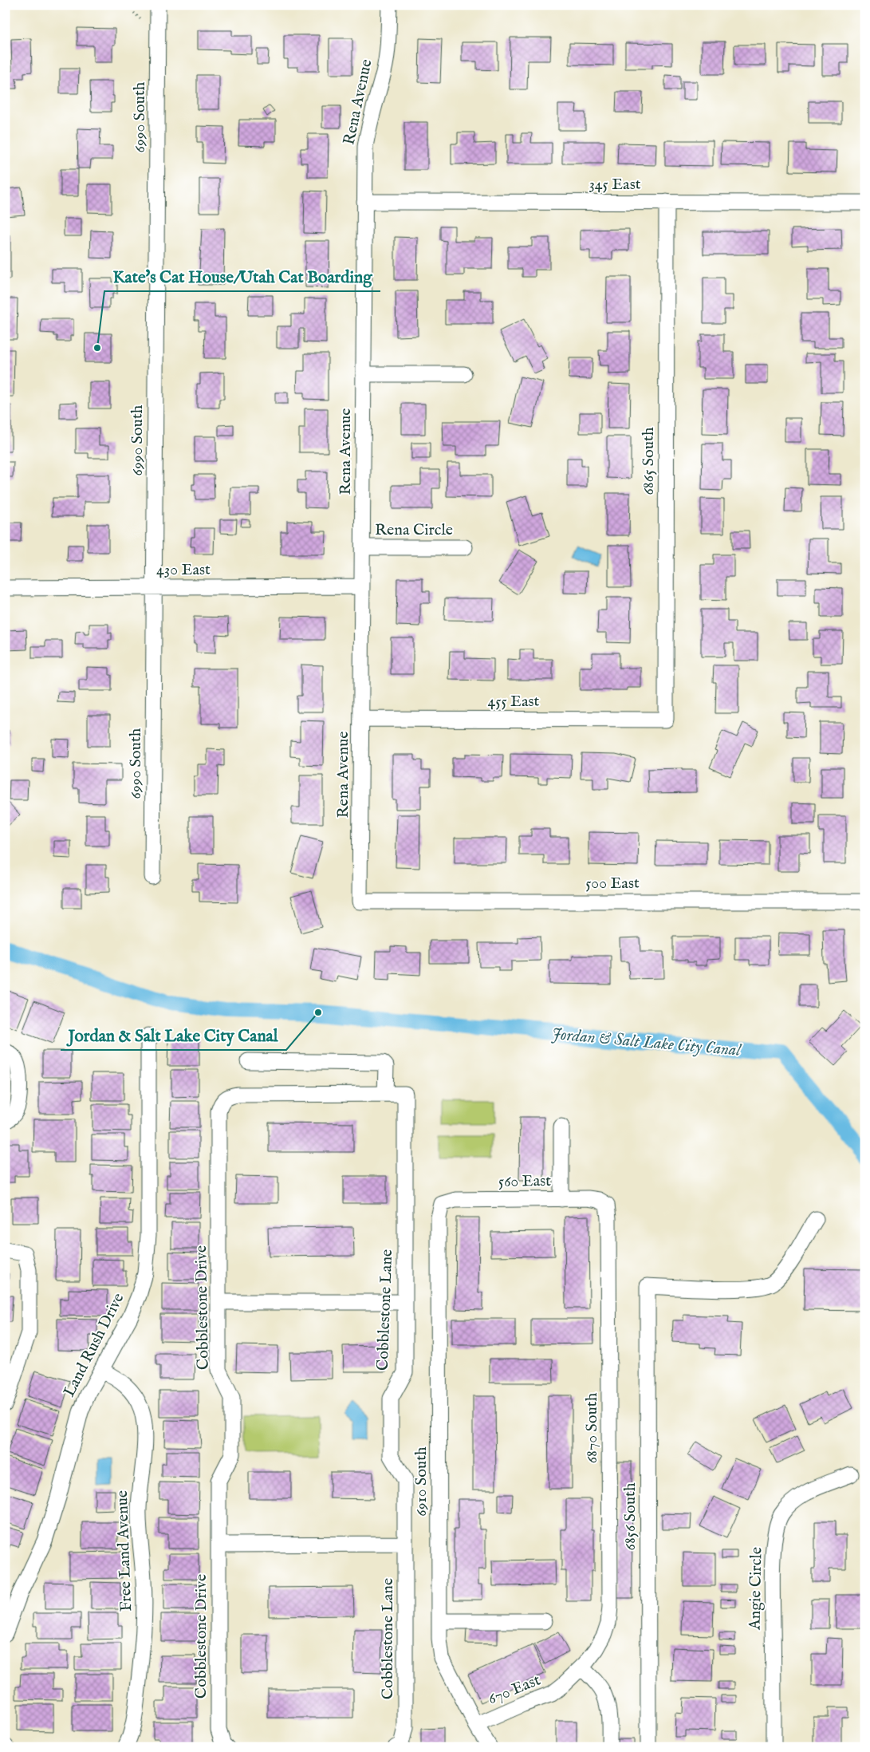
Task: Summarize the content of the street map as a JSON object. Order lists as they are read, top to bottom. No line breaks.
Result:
{"streets":{"street":["Rena Avenue","6990 South","345 East","6865 South","Rena Circle","430 East","455 East","500 East","560 East","Cobblestone Drive","Cobblestone Lane","Land Rush Drive","6870 South","6910 South","6856 South","Free Land Avenue","Angie Circle","670 East"]},"crossings":[["Rena Avenue","345 East"],["Rena Avenue","Rena Circle"],["Rena Avenue","430 East"],["Rena Avenue","455 East"],["Rena Avenue","500 East"],["6990 South","430 East"],["345 East","6865 South"],["6865 South","455 East"],["560 East","6870 South"],["560 East","6910 South"],["Cobblestone Drive","Cobblestone Lane"],["Land Rush Drive","Free Land Avenue"],["6870 South","670 East"],["6910 South","670 East"]],"water":["Jordan & Salt Lake City Canal"],"places":["Kate's Cat House/Utah Cat Boarding","Jordan & Salt Lake City Canal"]}
